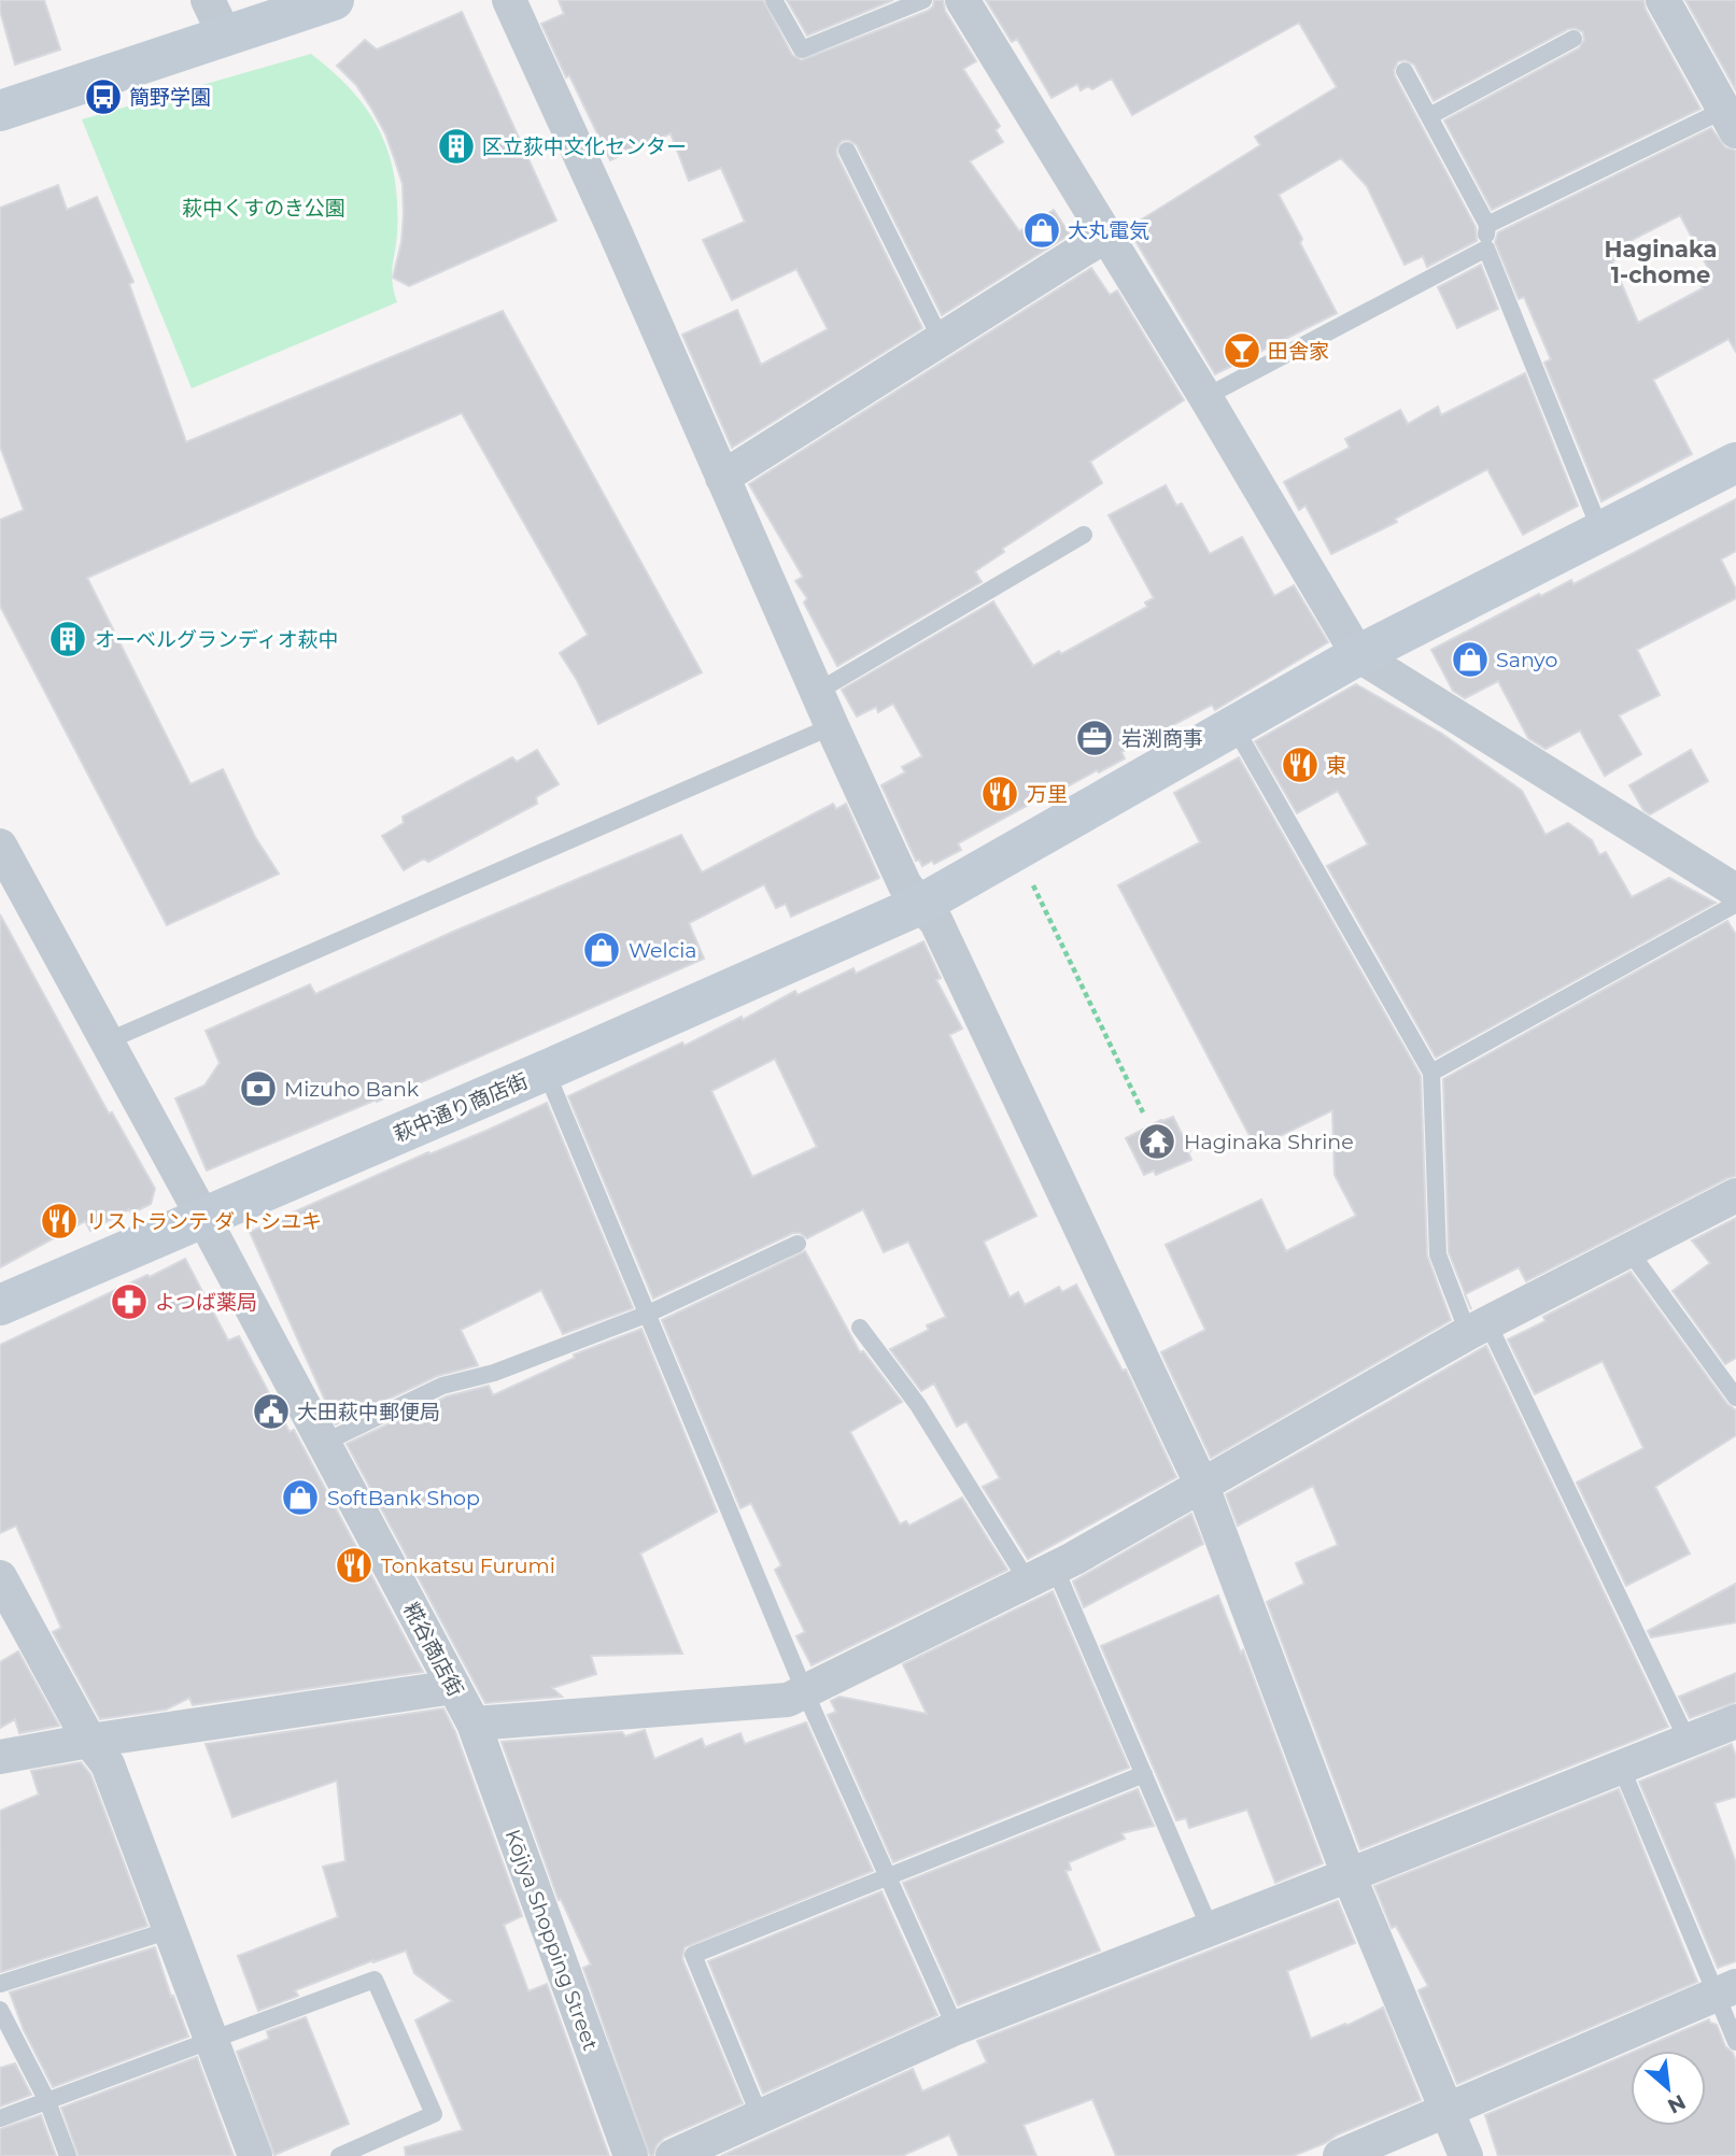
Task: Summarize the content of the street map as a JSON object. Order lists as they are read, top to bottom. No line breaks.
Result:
{"streets":{"street":["萩中通り商店街","糀谷商店街","Kōjiya Shopping Street"]},"crossings":[["萩中通り商店街","糀谷商店街"],["糀谷商店街","Kōjiya Shopping Street"]],"districts":["Haginaka 1-chome"],"parks":["萩中くすのき公園"],"places":{"bus stop":["簡野学園"],"building":["区立荻中文化センター","オーベルグランディオ萩中"],"shop":["大丸電気","Sanyo","Welcia","SoftBank Shop"],"bar":["田舎家"],"office":["岩渕商事"],"restaurant":["東","万里","リストランテ ダ トシユキ","Tonkatsu Furumi"],"bank":["Mizuho Bank"],"temple":["Haginaka Shrine"],"pharmacy":["よつば薬局"],"public building":["大田萩中郵便局"]},"north":"bottom right"}
